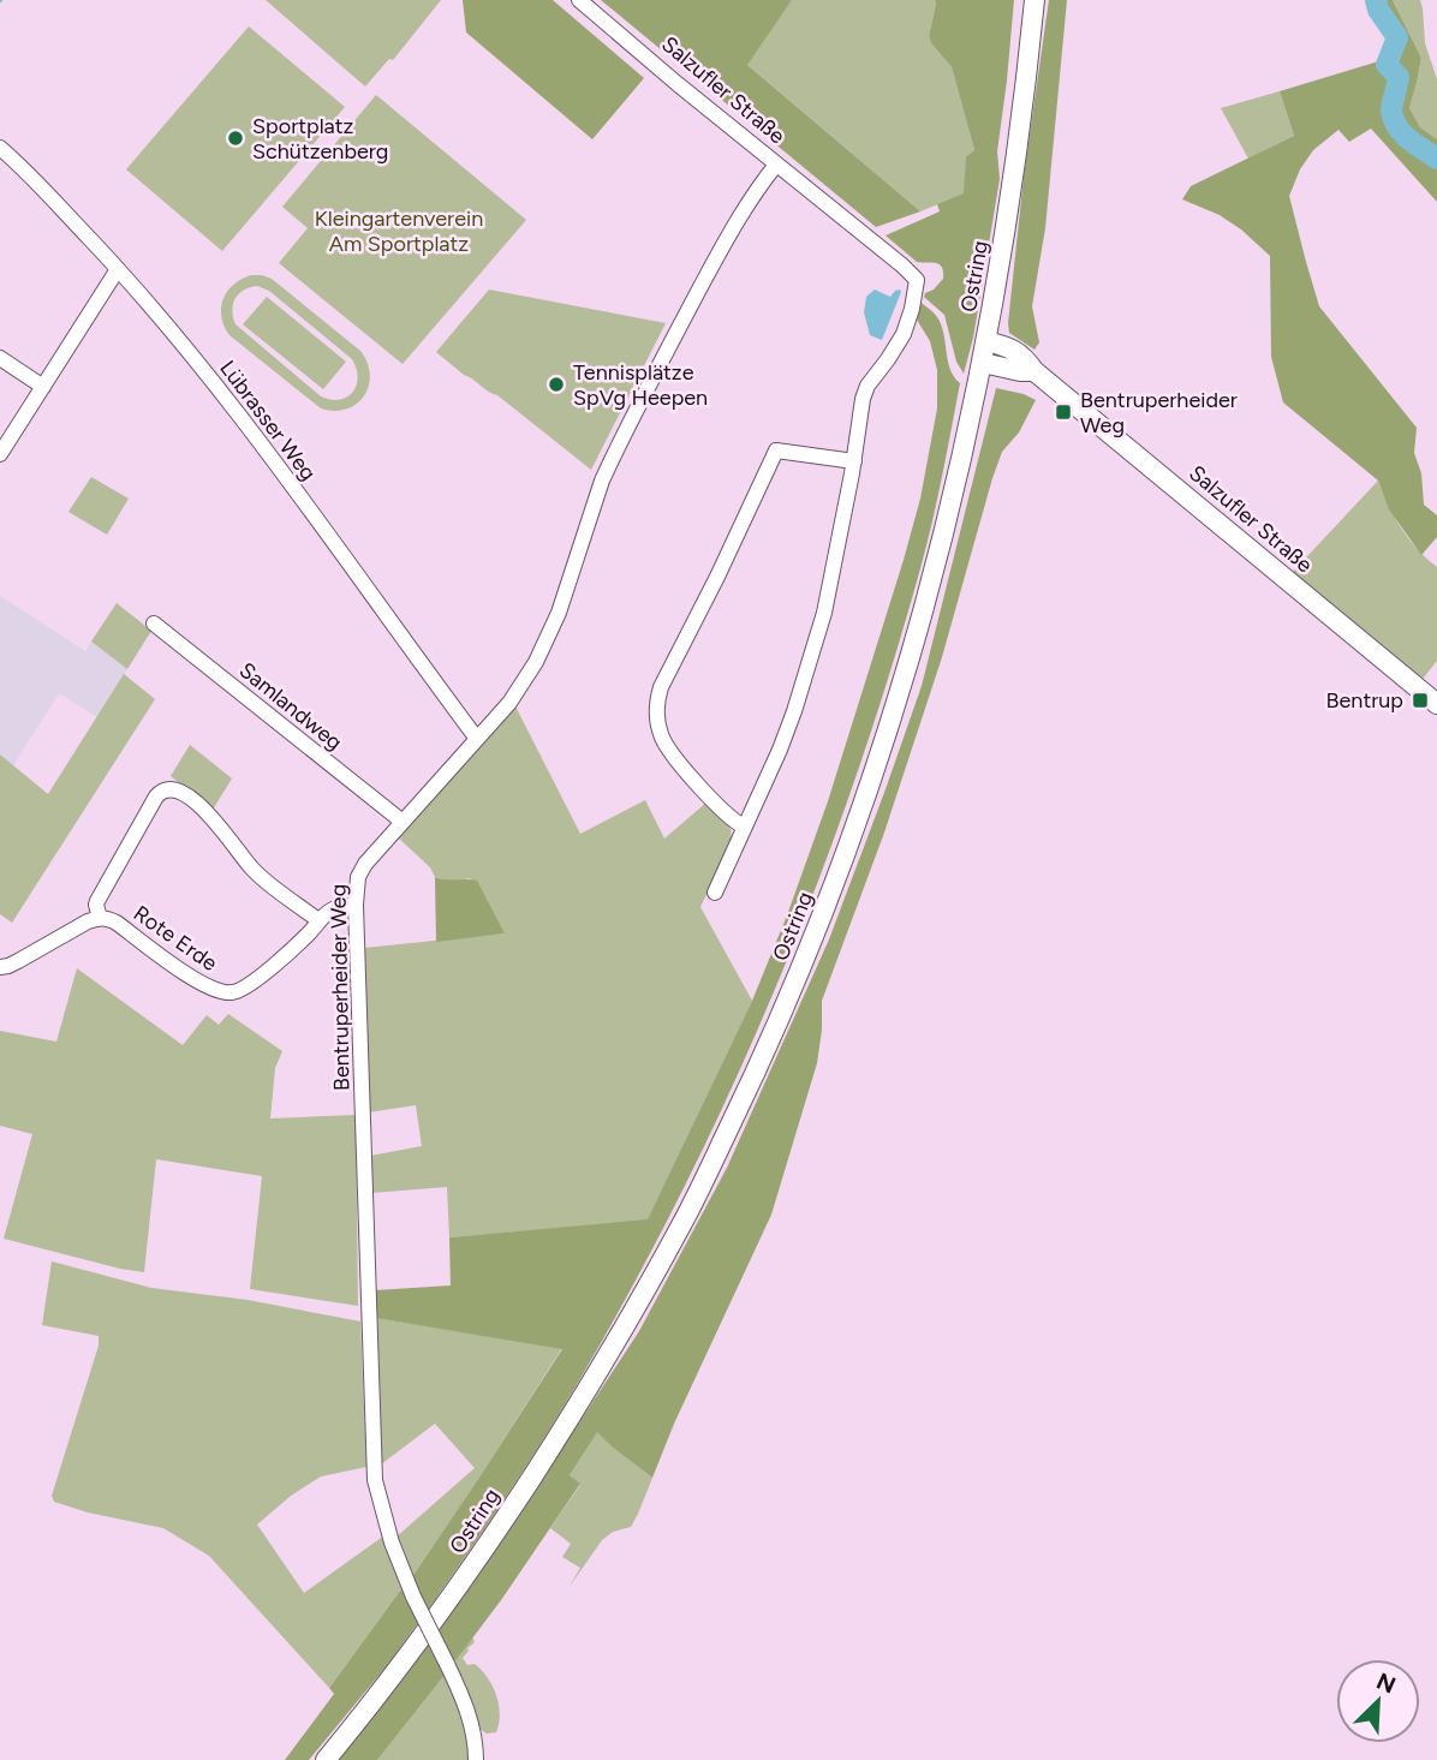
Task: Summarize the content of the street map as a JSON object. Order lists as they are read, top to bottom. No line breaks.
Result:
{"streets":{"main road":["Salzufler Straße","Ostring"],"street":["Lübrasser Weg","Samlandweg","Rote Erde","Bentruperheider Weg"]},"crossings":[["Salzufler Straße","Ostring"],["Salzufler Straße","Bentruperheider Weg"],["Lübrasser Weg","Bentruperheider Weg"],["Samlandweg","Bentruperheider Weg"],["Rote Erde","Bentruperheider Weg"]],"parks":["Kleingartenverein Am Sportplatz"],"places":{"other":["Sportplatz Schützenberg","Tennisplätze SpVg Heepen"],"transit":["Bentruperheider Weg","Bentrup"]},"north":"top right"}
